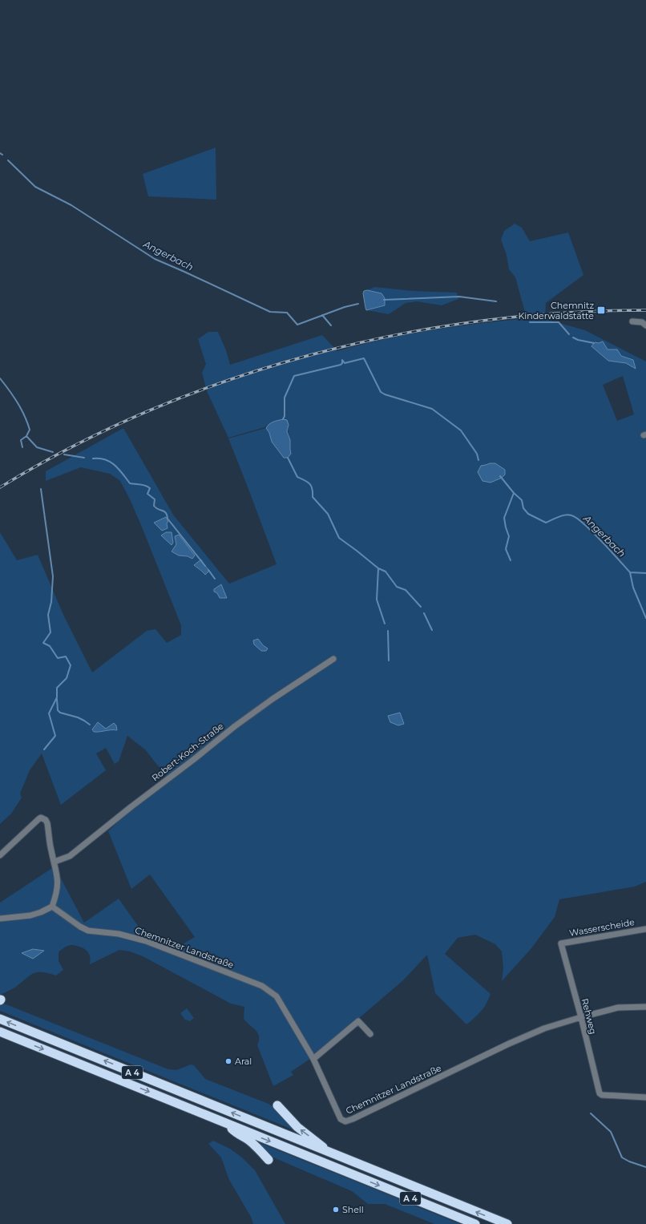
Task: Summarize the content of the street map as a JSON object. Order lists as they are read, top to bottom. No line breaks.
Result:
{"streets":{"highway":["A 4"],"street":["Robert-Koch-Straße","Wasserscheide","Chemnitzer Landstraße","Rehweg"]},"crossings":[["Wasserscheide","Rehweg"],["Chemnitzer Landstraße","Rehweg"]],"water":["Angerbach"],"places":{"transit":["Chemnitz Kinderwaldstätte"],"other":["Aral","Shell"]}}
